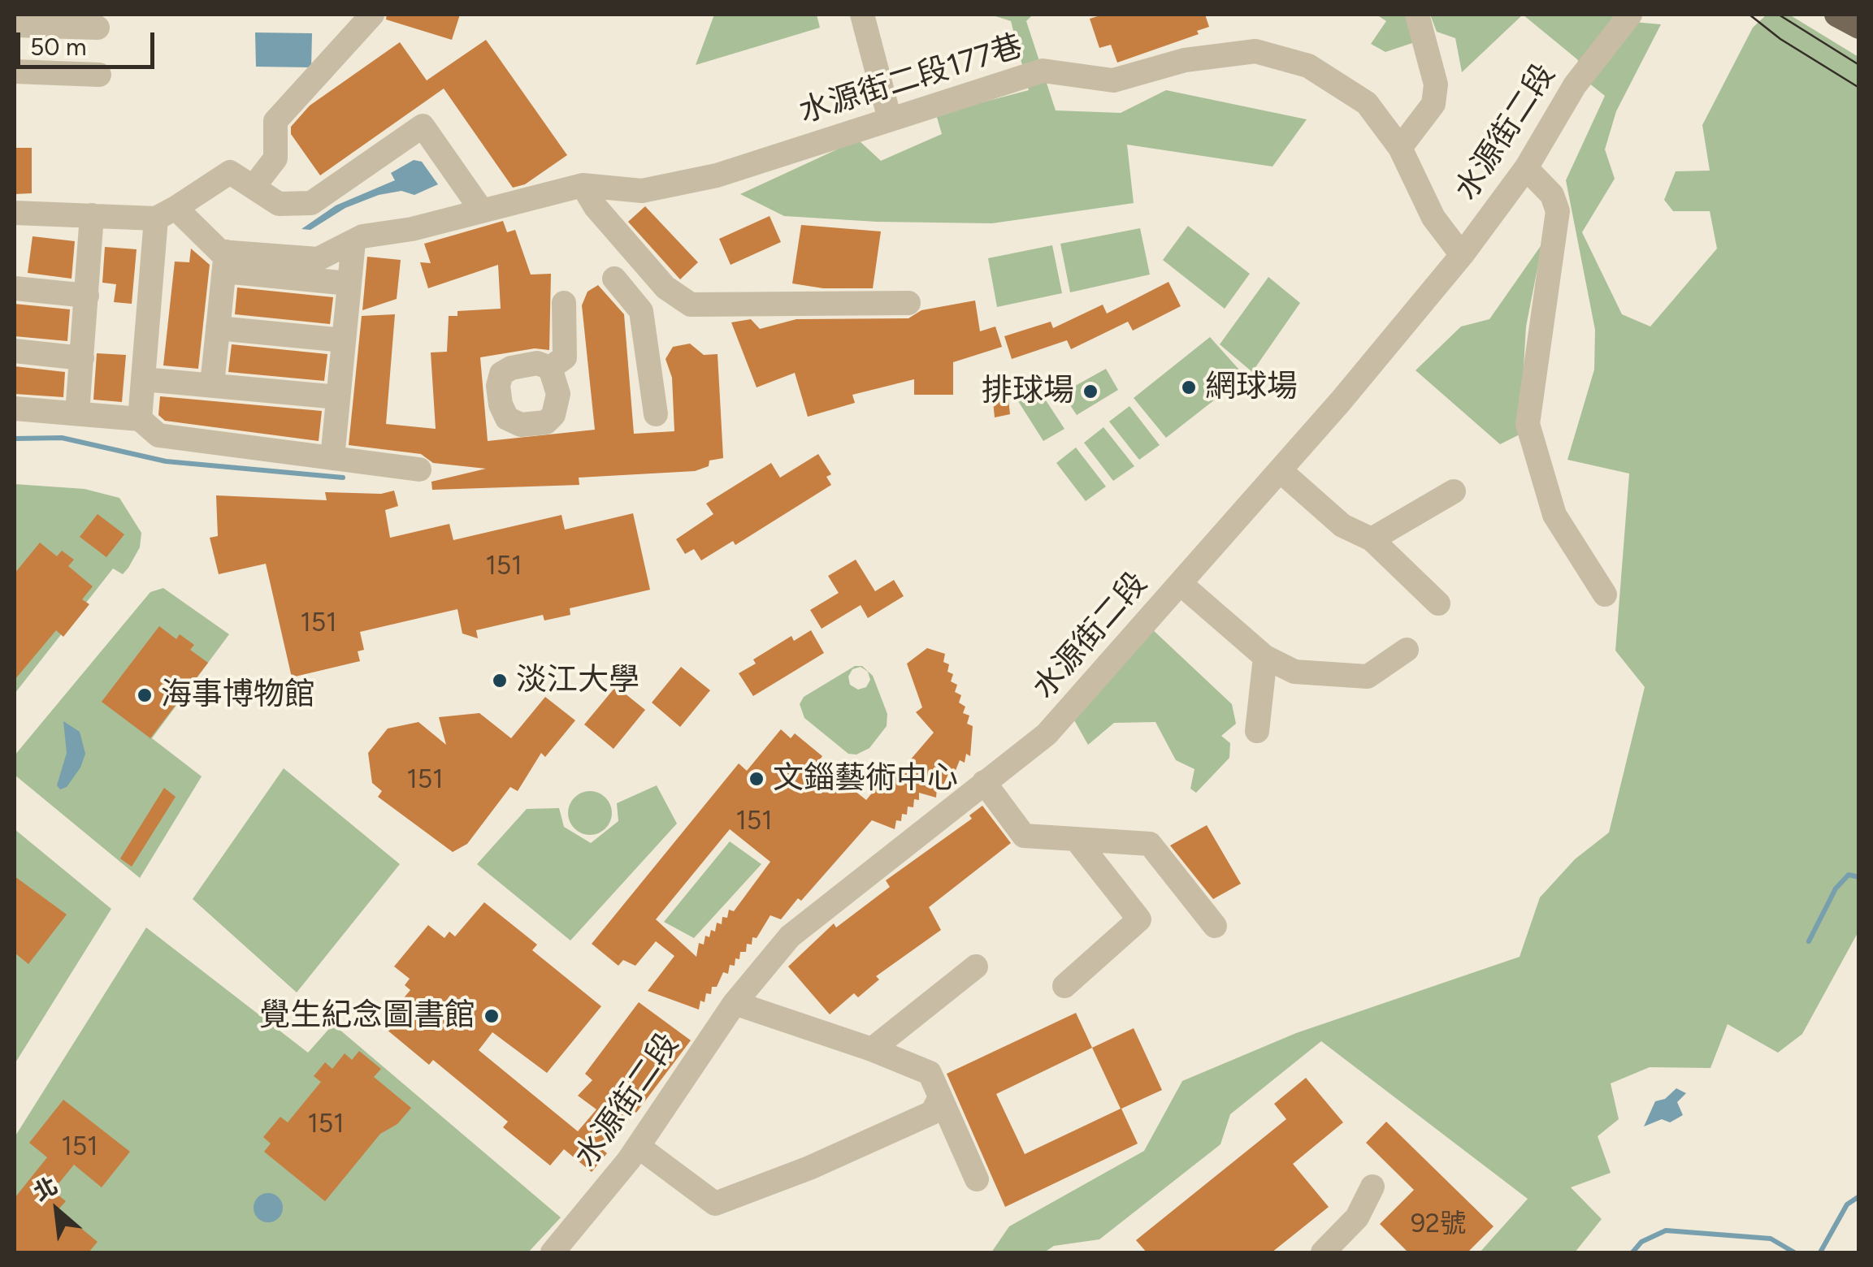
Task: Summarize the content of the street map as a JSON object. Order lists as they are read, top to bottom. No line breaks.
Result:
{"streets":{"street":["水源街二段177巷","水源街二段"]},"crossings":[["水源街二段177巷","水源街二段"]],"places":["網球場","排球場","淡江大學","海事博物館","文錙藝術中心","覺生紀念圖書館"],"house_numbers":["151","151","151","151","151","151","92號"],"scale_bar":"50 m","north":"top left"}
